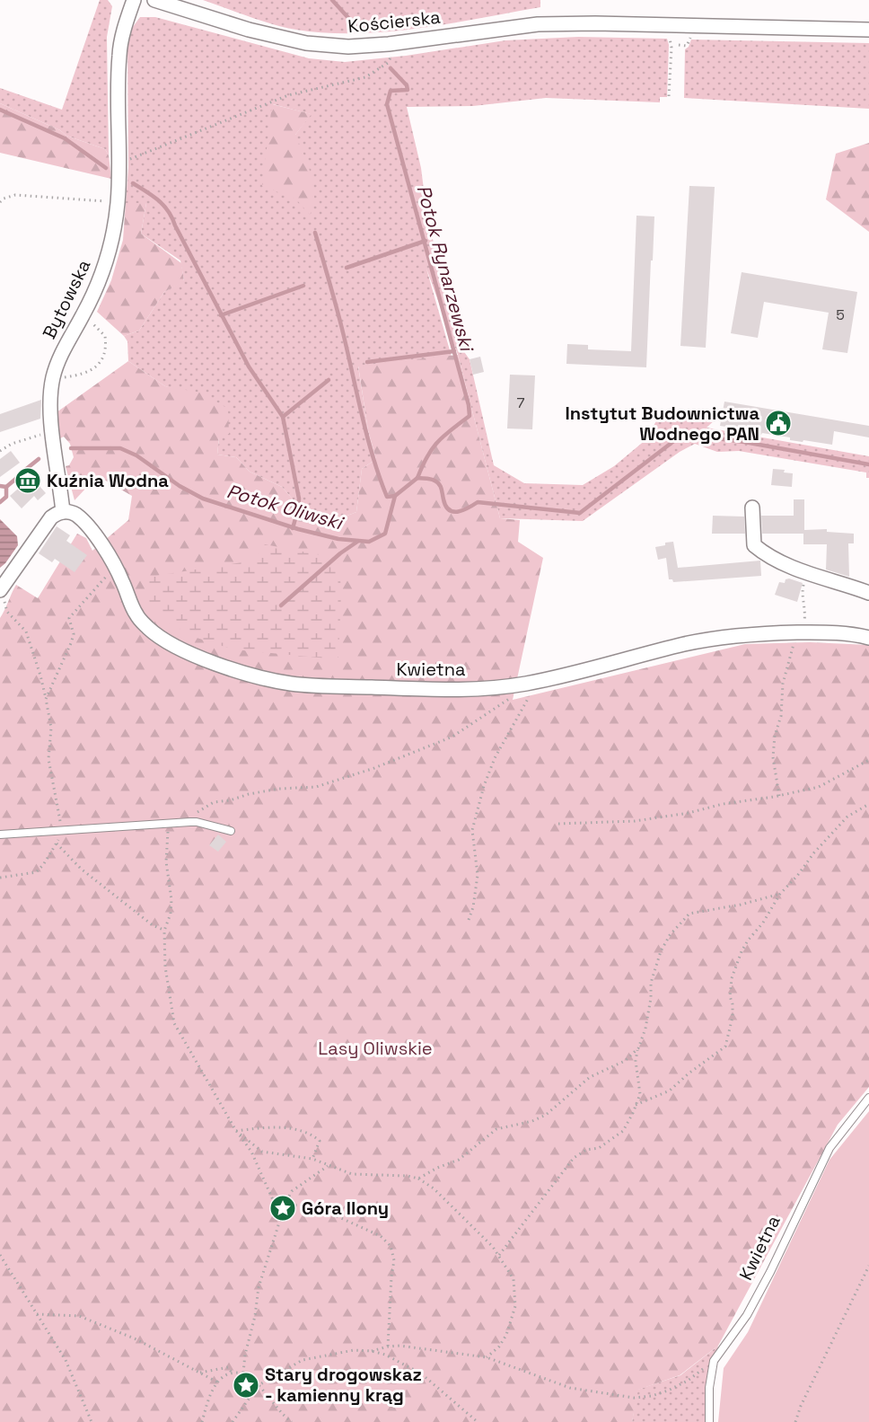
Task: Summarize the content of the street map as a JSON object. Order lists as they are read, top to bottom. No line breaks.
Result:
{"streets":{"street":["Kościerska","Bytowska","Kwietna"]},"crossings":[["Bytowska","Kwietna"]],"water":["Potok Rynarzewski","Potok Oliwski"],"parks":["Lasy Oliwskie"],"places":{"public building":["Instytut Budownictwa Wodnego PAN"],"museum":["Kuźnia Wodna"],"place":["Góra Ilony","Stary drogowskaz - kamienny krąg"]},"house_numbers":["5","7"]}
